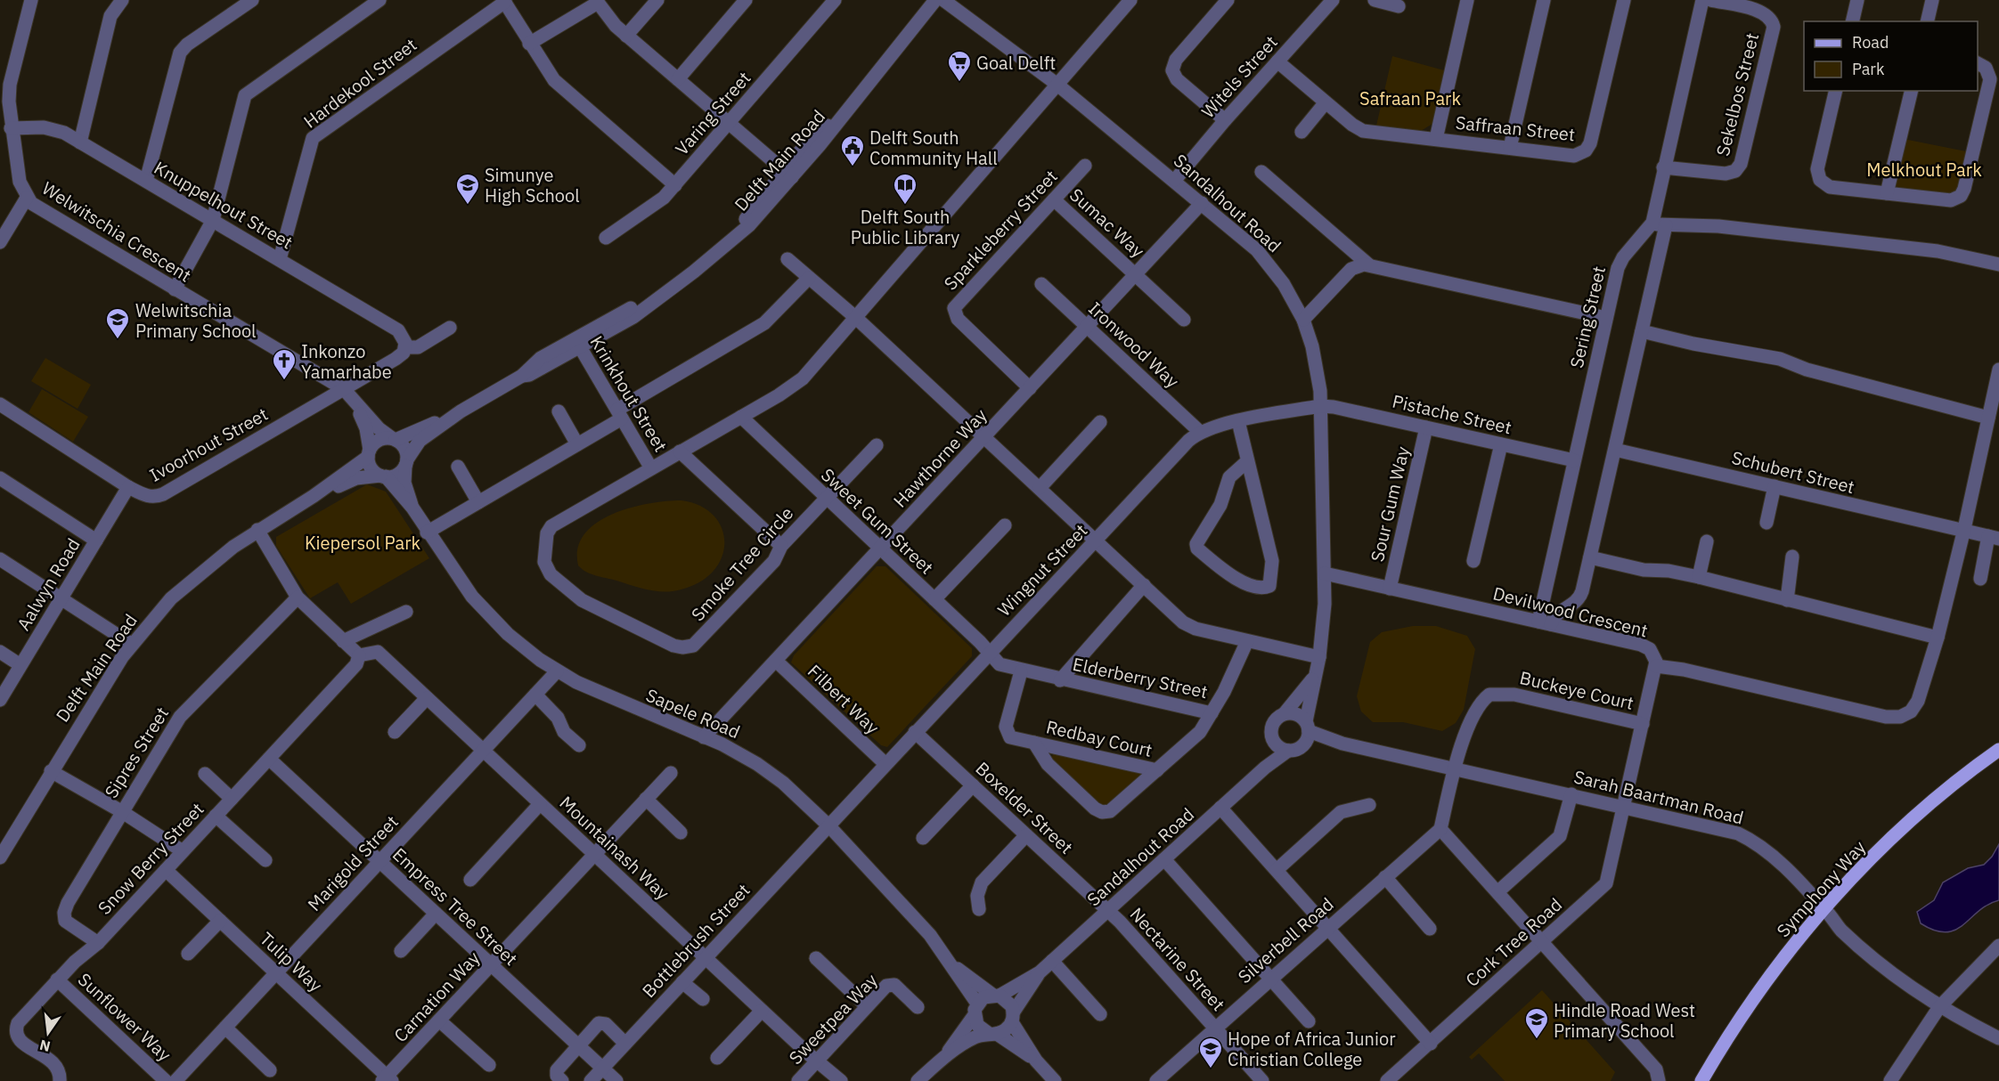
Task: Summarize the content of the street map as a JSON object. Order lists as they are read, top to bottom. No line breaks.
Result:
{"streets":{"main road":["Symphony Way"],"street":["Witels Street","Hardekool Street","Sekelbos Street","Varing Street","Saffraan Street","Delft Main Road","Sandalhout Road","Knuppelhout Street","Sumac Way","Sparkleberry Street","Welwitschia Crescent","Sering Street","Ironwood Way","Krinkhout Street","Pistache Street","Ivoorhout Street","Hawthorne Way","Schubert Street","Sour Gum Way","Sweet Gum Street","Smoke Tree Circle","Wingnut Street","Aalwyn Road","Devilwood Crescent","Elderberry Street","Buckeye Court","Filbert Way","Sapele Road","Redbay Court","Sipres Street","Sarah Baartman Road","Boxelder Street","Mountainash Way","Snow Berry Street","Marigold Street","Empress Tree Street","Bottlebrush Street","Silverbell Road","Cork Tree Road","Nectarine Street","Tulip Way","Carnation Way","Sunflower Way","Sweetpea Way"]},"crossings":[["Witels Street","Saffraan Street"],["Witels Street","Sandalhout Road"],["Hardekool Street","Knuppelhout Street"],["Delft Main Road","Welwitschia Crescent"],["Delft Main Road","Krinkhout Street"],["Delft Main Road","Sapele Road"],["Sandalhout Road","Pistache Street"],["Sandalhout Road","Hawthorne Way"],["Sandalhout Road","Smoke Tree Circle"],["Sandalhout Road","Wingnut Street"],["Sandalhout Road","Devilwood Crescent"],["Sandalhout Road","Sapele Road"],["Sandalhout Road","Sarah Baartman Road"],["Sandalhout Road","Boxelder Street"],["Sandalhout Road","Nectarine Street"],["Knuppelhout Street","Welwitschia Crescent"],["Knuppelhout Street","Ivoorhout Street"],["Sumac Way","Sparkleberry Street"],["Sumac Way","Hawthorne Way"],["Sparkleberry Street","Hawthorne Way"],["Welwitschia Crescent","Ivoorhout Street"],["Welwitschia Crescent","Sapele Road"],["Sering Street","Pistache Street"],["Sering Street","Devilwood Crescent"],["Ironwood Way","Hawthorne Way"],["Ironwood Way","Wingnut Street"],["Krinkhout Street","Smoke Tree Circle"],["Pistache Street","Sour Gum Way"],["Pistache Street","Wingnut Street"],["Ivoorhout Street","Aalwyn Road"],["Hawthorne Way","Sweet Gum Street"],["Hawthorne Way","Filbert Way"],["Hawthorne Way","Sapele Road"],["Sour Gum Way","Devilwood Crescent"],["Sweet Gum Street","Smoke Tree Circle"],["Sweet Gum Street","Wingnut Street"],["Sweet Gum Street","Elderberry Street"],["Wingnut Street","Elderberry Street"],["Wingnut Street","Filbert Way"],["Wingnut Street","Sapele Road"],["Wingnut Street","Boxelder Street"],["Wingnut Street","Bottlebrush Street"],["Elderberry Street","Redbay Court"],["Buckeye Court","Sarah Baartman Road"],["Sapele Road","Marigold Street"],["Sapele Road","Bottlebrush Street"],["Sipres Street","Snow Berry Street"],["Sarah Baartman Road","Symphony Way"],["Sarah Baartman Road","Cork Tree Road"],["Boxelder Street","Nectarine Street"],["Mountainash Way","Marigold Street"],["Mountainash Way","Bottlebrush Street"],["Mountainash Way","Carnation Way"],["Mountainash Way","Sweetpea Way"],["Snow Berry Street","Empress Tree Street"],["Snow Berry Street","Tulip Way"],["Snow Berry Street","Sunflower Way"],["Marigold Street","Empress Tree Street"],["Marigold Street","Tulip Way"],["Empress Tree Street","Bottlebrush Street"],["Empress Tree Street","Carnation Way"],["Silverbell Road","Nectarine Street"],["Tulip Way","Carnation Way"]],"parks":["Safraan Park","Melkhout Park","Kiepersol Park"],"places":{"supermarket":["Goal Delft"],"public building":["Delft South Community Hall"],"school or university":["Simunye High School","Welwitschia Primary School","Hindle Road West Primary School","Hope of Africa Junior Christian College"],"library":["Delft South Public Library"],"church":["Inkonzo Yamarhabe"]},"legend":["Road","Park"],"north":"bottom"}
